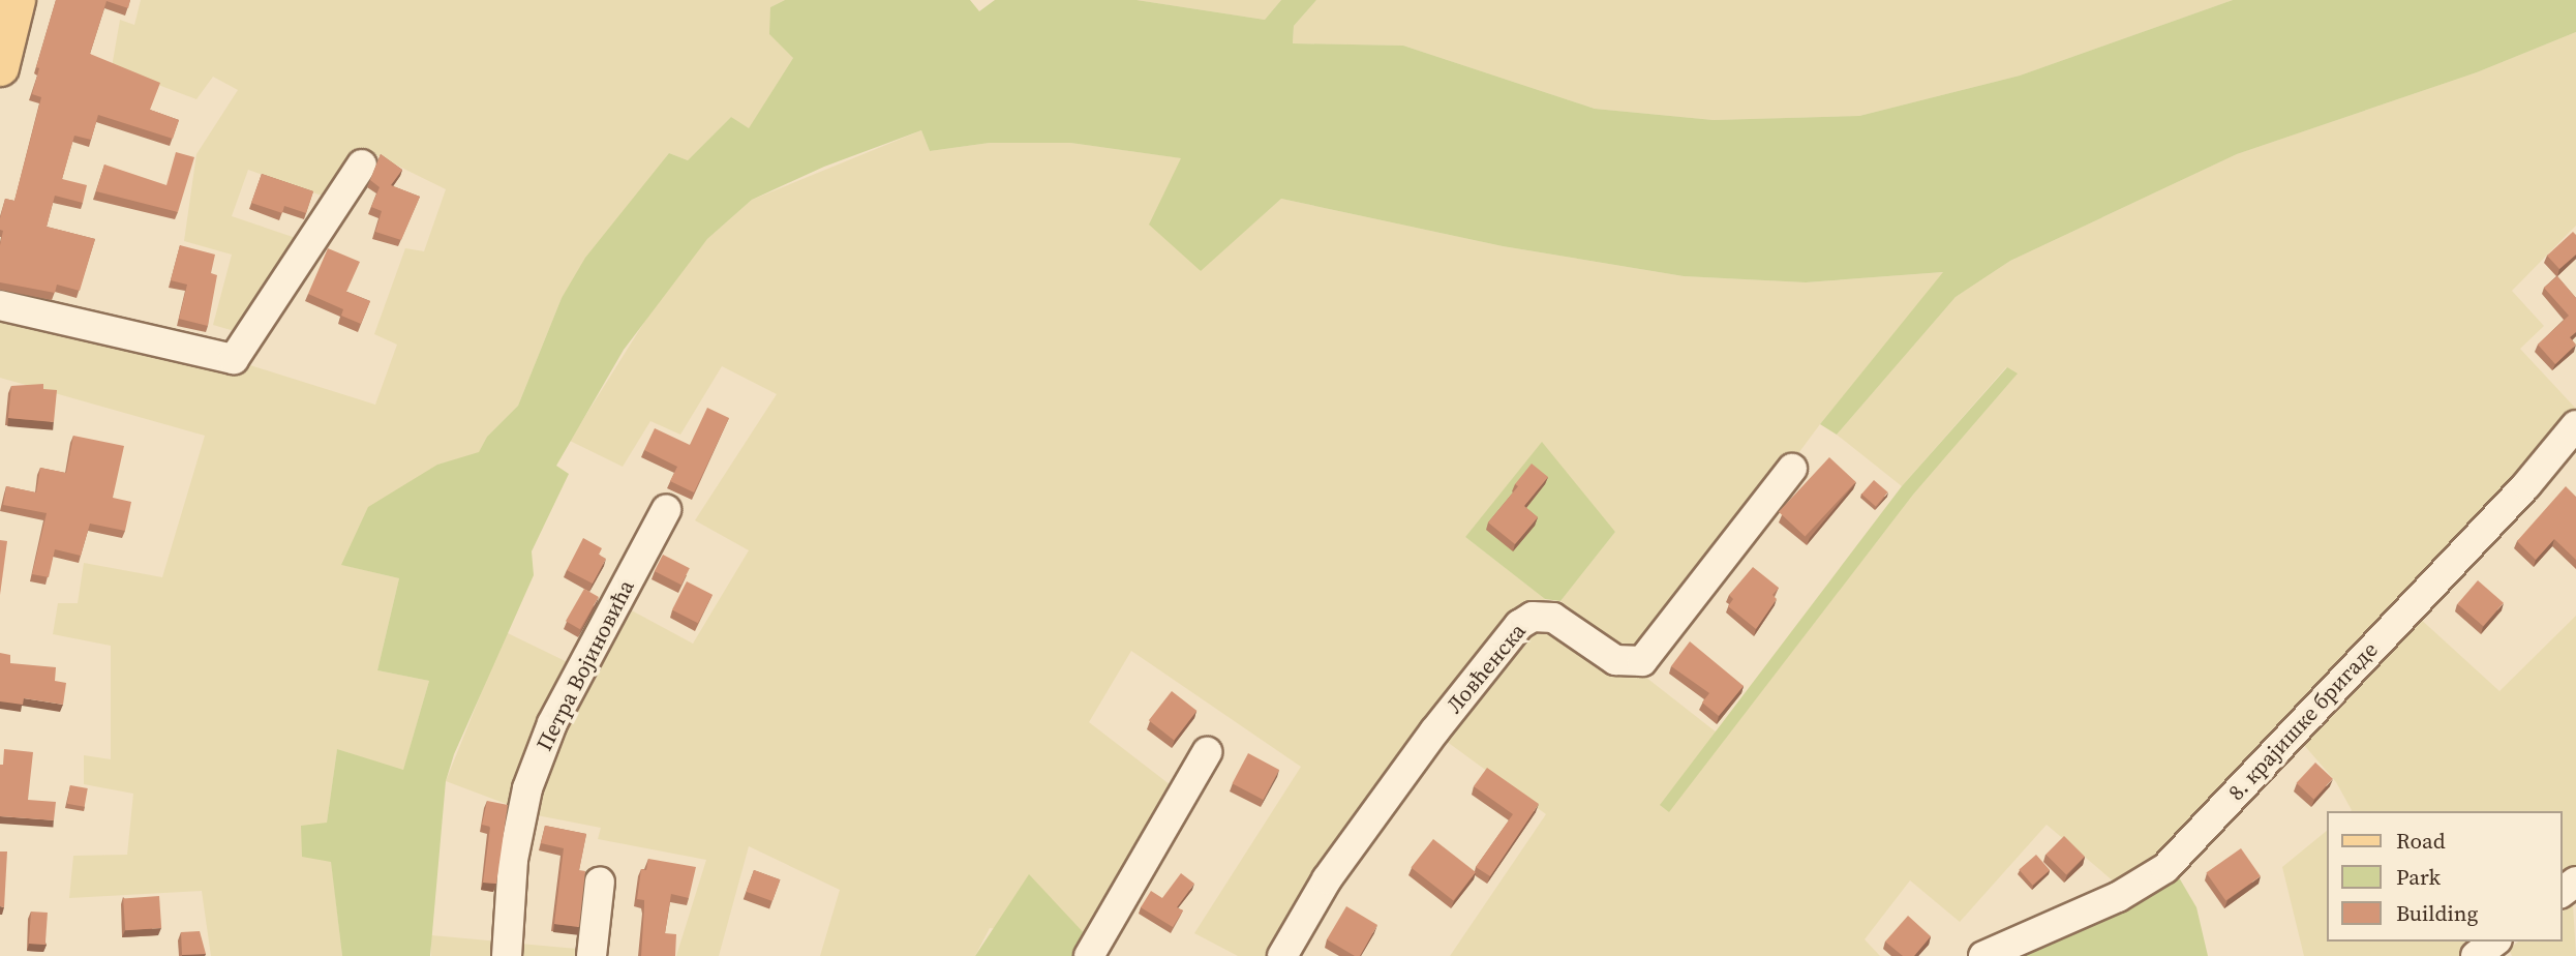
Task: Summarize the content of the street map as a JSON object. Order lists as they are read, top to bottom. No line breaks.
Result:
{"streets":{"street":["Петра Војиновића","Ловћенска","8. крајишке бригаде"]},"legend":["Road","Park","Building"]}
